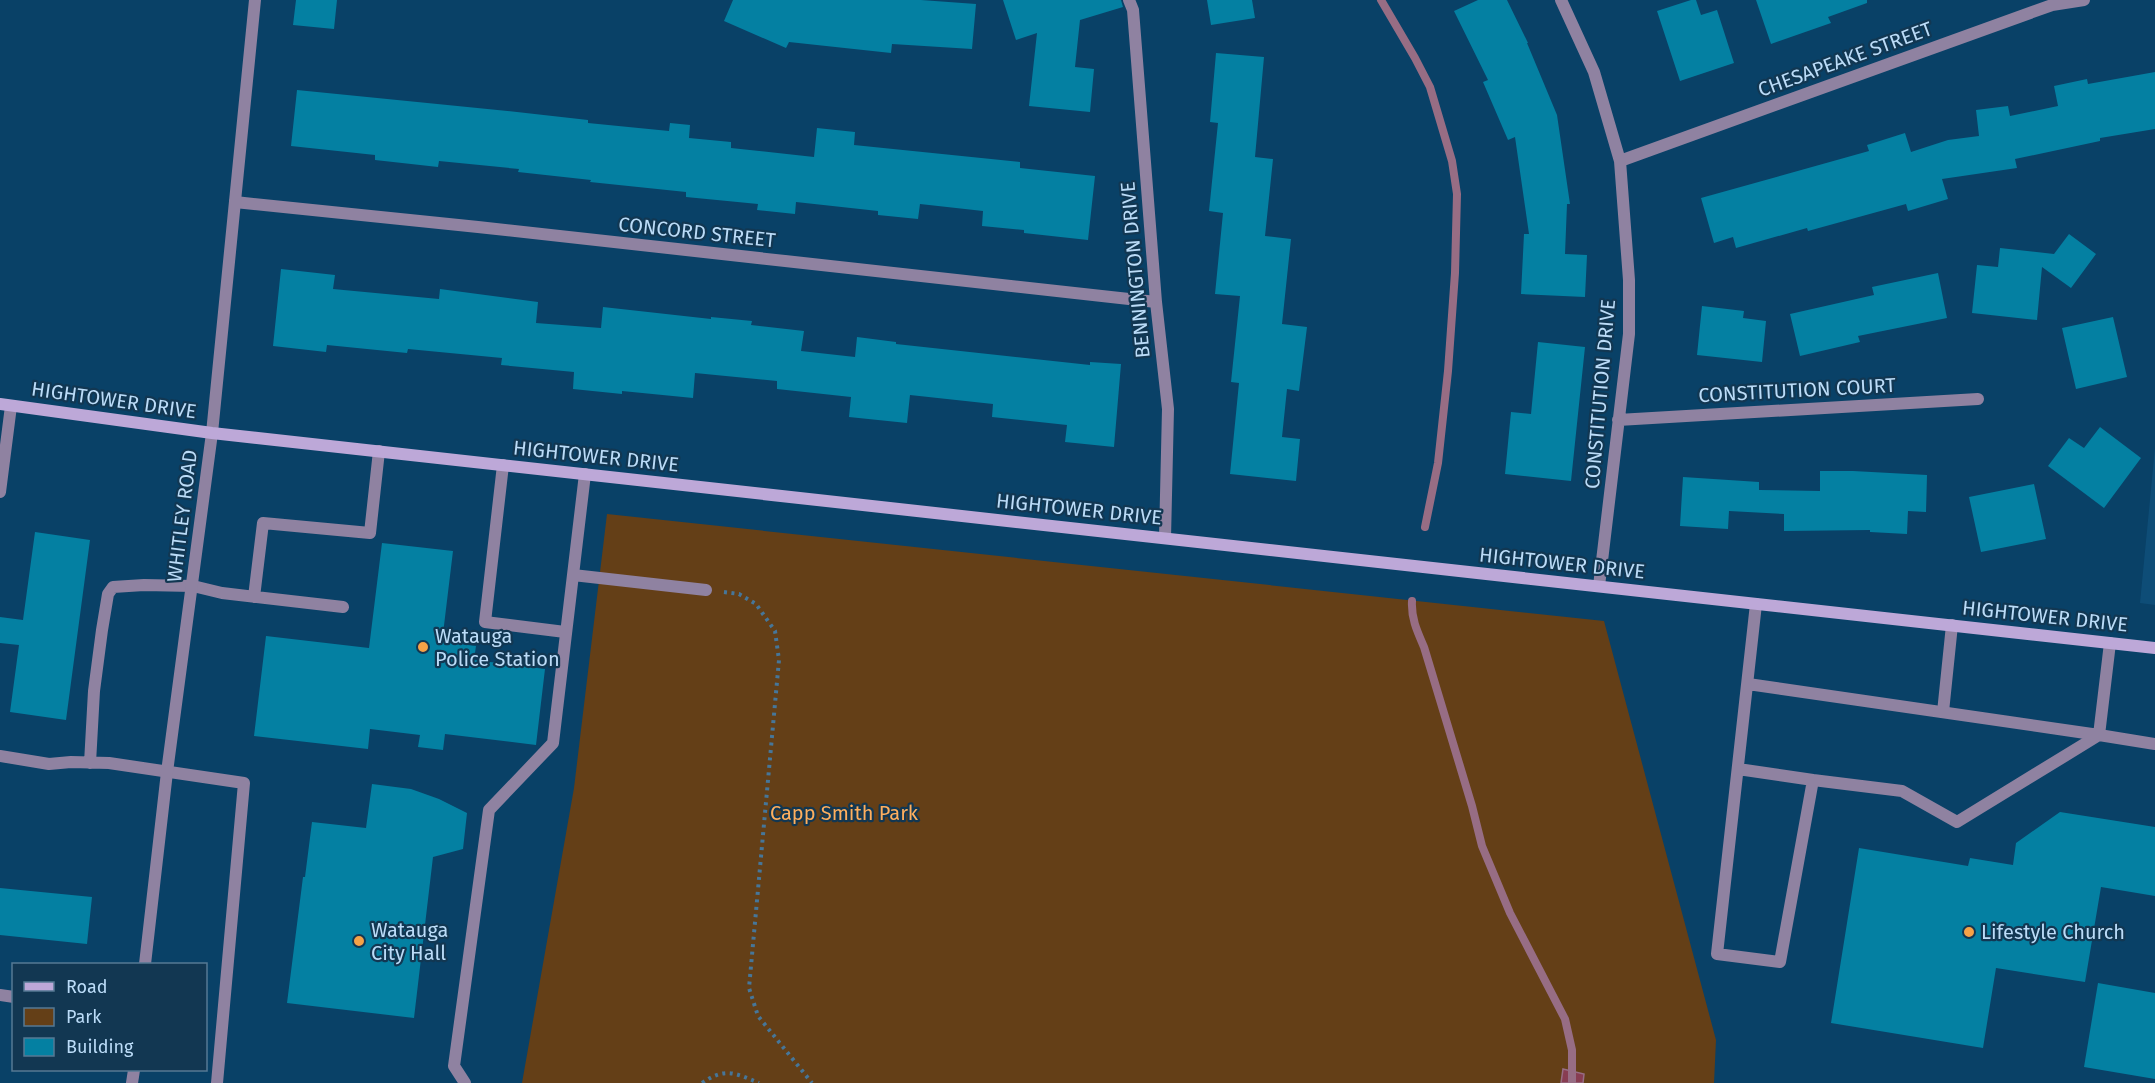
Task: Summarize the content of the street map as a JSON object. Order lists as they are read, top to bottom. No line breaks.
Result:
{"streets":{"main road":["HIGHTOWER DRIVE"],"street":["CHESAPEAKE STREET","CONCORD STREET","BENNINGTON DRIVE","CONSTITUTION COURT","CONSTITUTION DRIVE","WHITLEY ROAD"]},"crossings":[["CHESAPEAKE STREET","CONSTITUTION DRIVE"],["CONCORD STREET","BENNINGTON DRIVE"],["CONCORD STREET","WHITLEY ROAD"],["BENNINGTON DRIVE","HIGHTOWER DRIVE"],["CONSTITUTION COURT","CONSTITUTION DRIVE"],["CONSTITUTION DRIVE","HIGHTOWER DRIVE"],["HIGHTOWER DRIVE","WHITLEY ROAD"]],"parks":["Capp Smith Park"],"places":["Watauga Police Station","Lifestyle Church","Watauga City Hall"],"legend":["Road","Park","Building"]}
